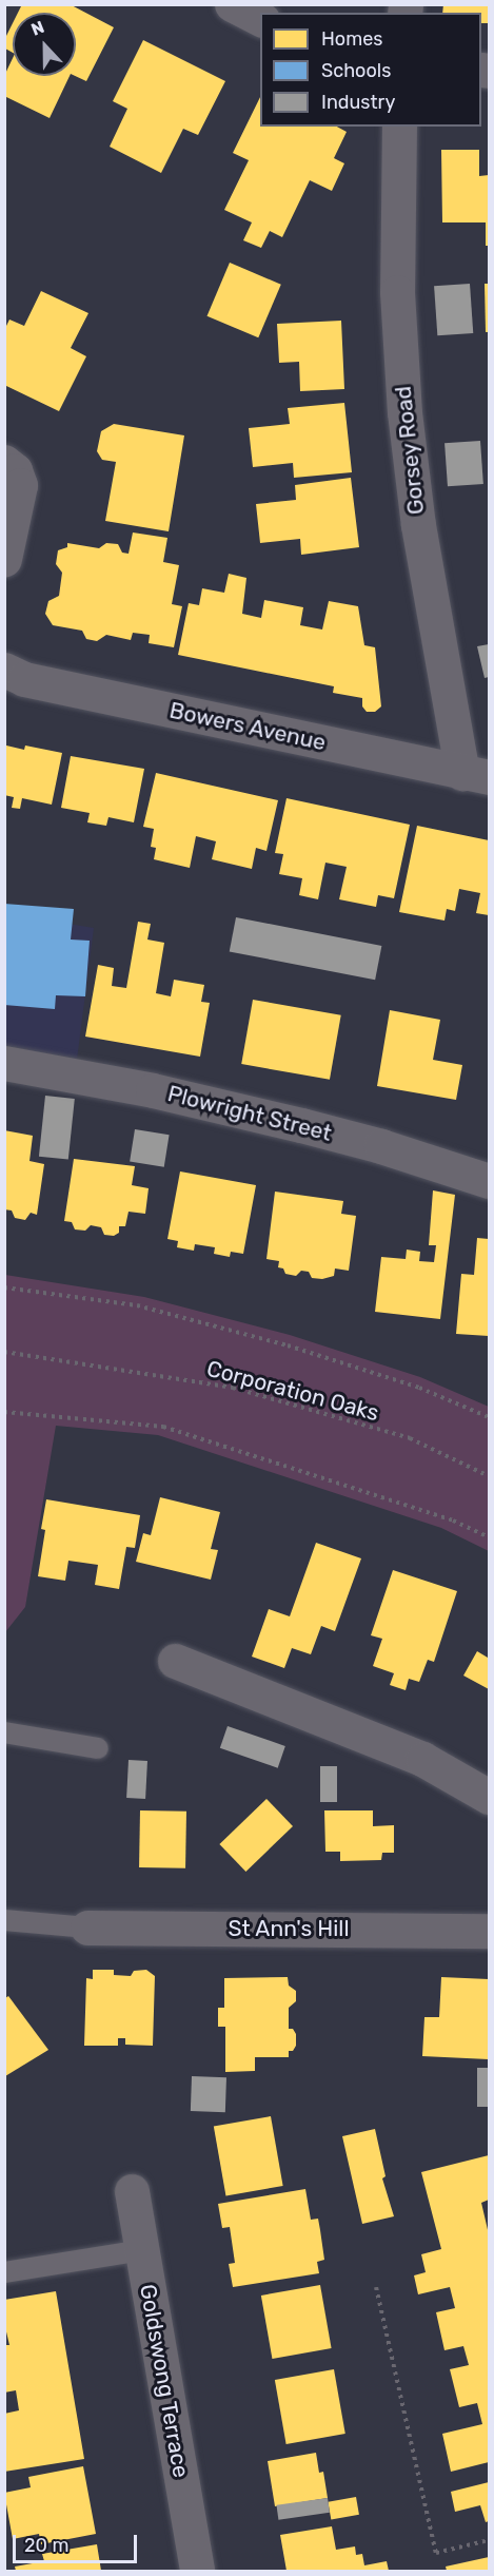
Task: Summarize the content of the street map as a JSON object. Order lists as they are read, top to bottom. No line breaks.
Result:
{"streets":{"street":["Gorsey Road","Bowers Avenue","Plowright Street","St Ann's Hill","Goldswong Terrace"],"path":["Corporation Oaks"]},"crossings":[["Gorsey Road","Bowers Avenue"]],"legend":["Homes","Schools","Industry"],"scale_bar":"20 m","north":"top"}
